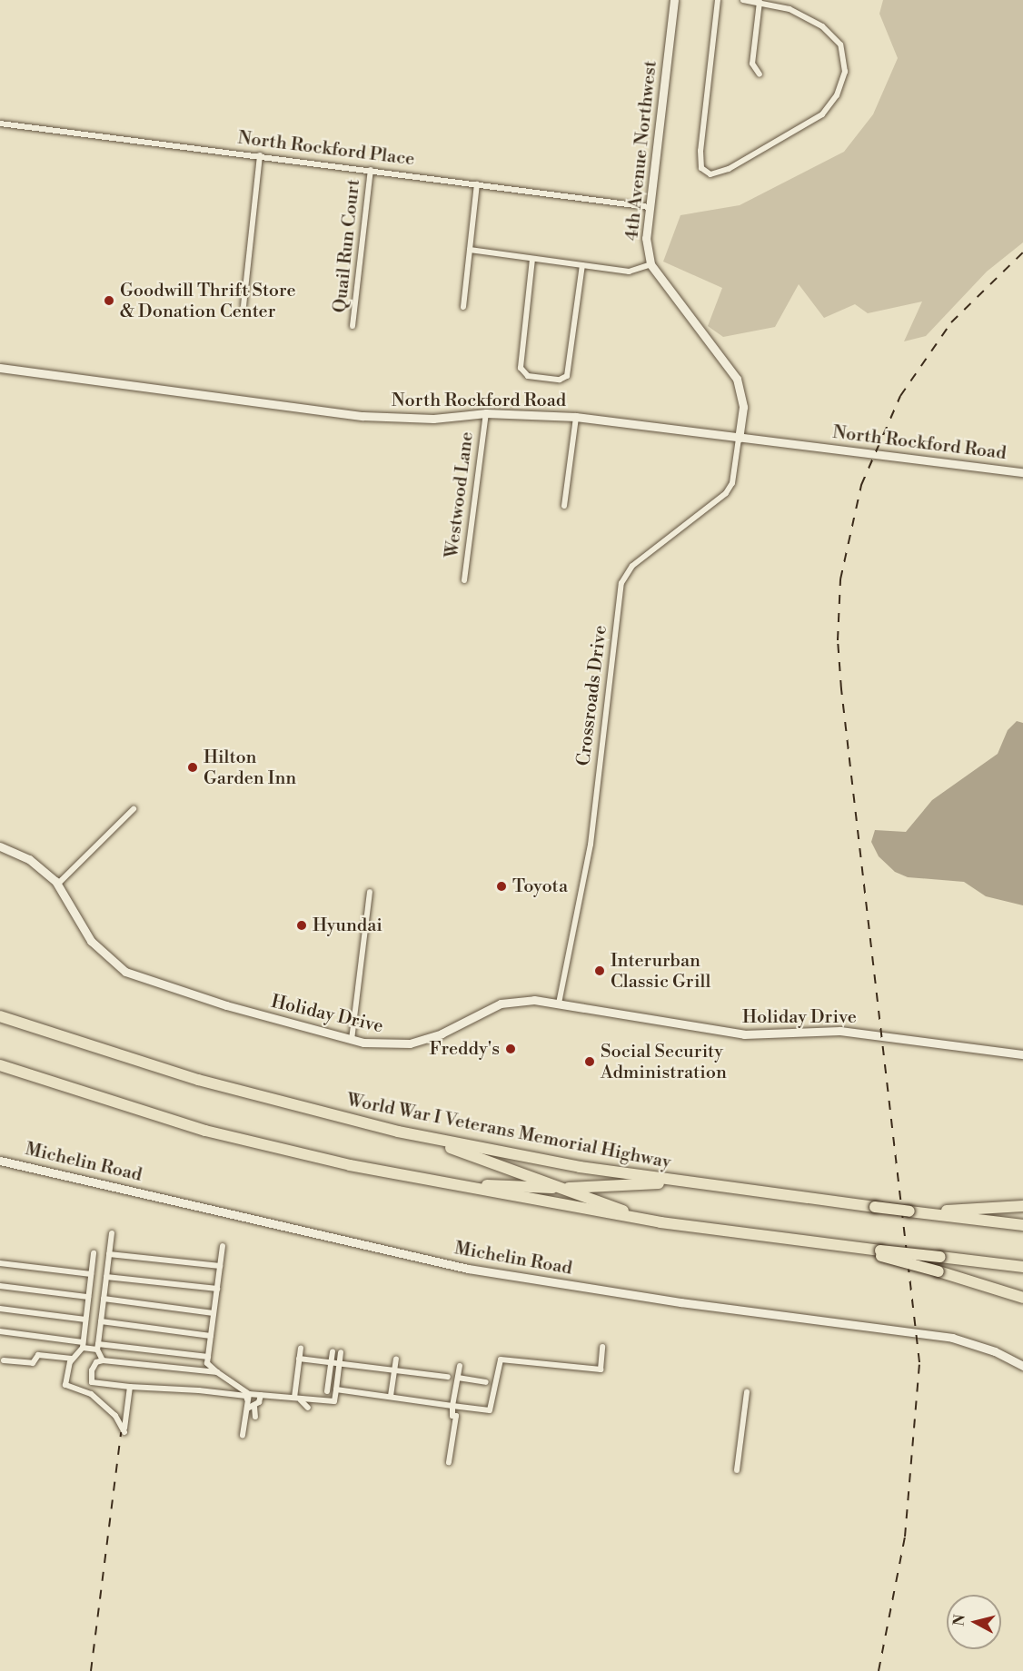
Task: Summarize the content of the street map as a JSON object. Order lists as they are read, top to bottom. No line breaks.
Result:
{"streets":{"highway":["World War I Veterans Memorial Highway"],"street":["North Rockford Place","4th Avenue Northwest","Quail Run Court","North Rockford Road","Westwood Lane","Crossroads Drive","Holiday Drive","Michelin Road"]},"crossings":[["North Rockford Place","4th Avenue Northwest"],["North Rockford Place","Quail Run Court"],["4th Avenue Northwest","North Rockford Road"],["4th Avenue Northwest","Crossroads Drive"],["North Rockford Road","Westwood Lane"],["North Rockford Road","Crossroads Drive"],["Crossroads Drive","Holiday Drive"]],"places":["Goodwill Thrift Store & Donation Center","Hilton Garden Inn","Toyota","Hyundai","Interurban Classic Grill","Freddy's","Social Security Administration"],"north":"left"}
